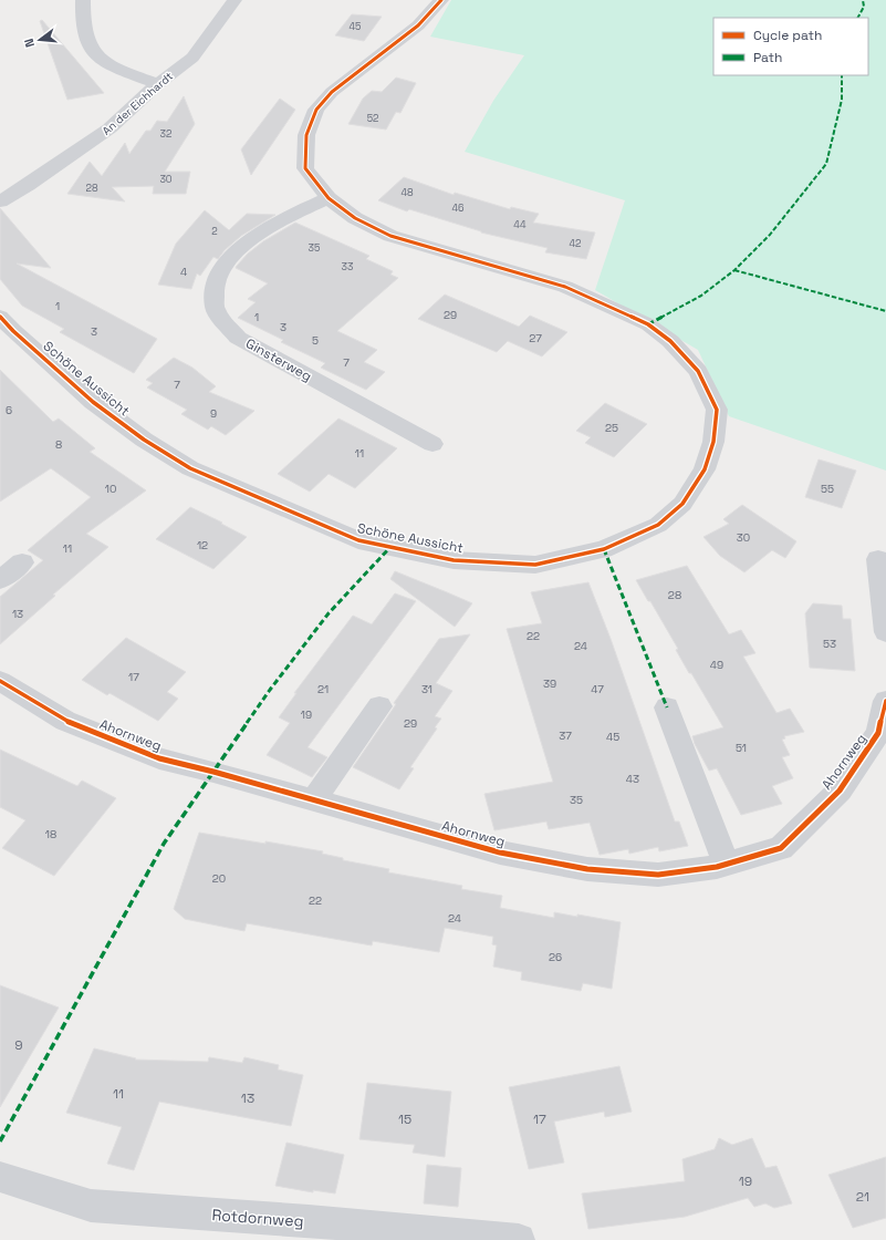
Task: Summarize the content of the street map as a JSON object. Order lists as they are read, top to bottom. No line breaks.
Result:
{"streets":{"street":["An der Eichhardt","Ginsterweg","Schöne Aussicht","Ahornweg","Rotdornweg"]},"crossings":[["Ginsterweg","Schöne Aussicht"]],"house_numbers":["45","52","32","30","28","48","46","44","2","42","35","33","4","1","29","1","3","3","27","5","7","7","6","9","25","8","11","10","55","30","12","11","28","13","22","53","24","49","17","39","21","31","47","19","29","37","45","51","43","35","18","20","22","24","26","9","11","13","15","17","19","21"],"legend":["Cycle path","Path"],"north":"left"}
